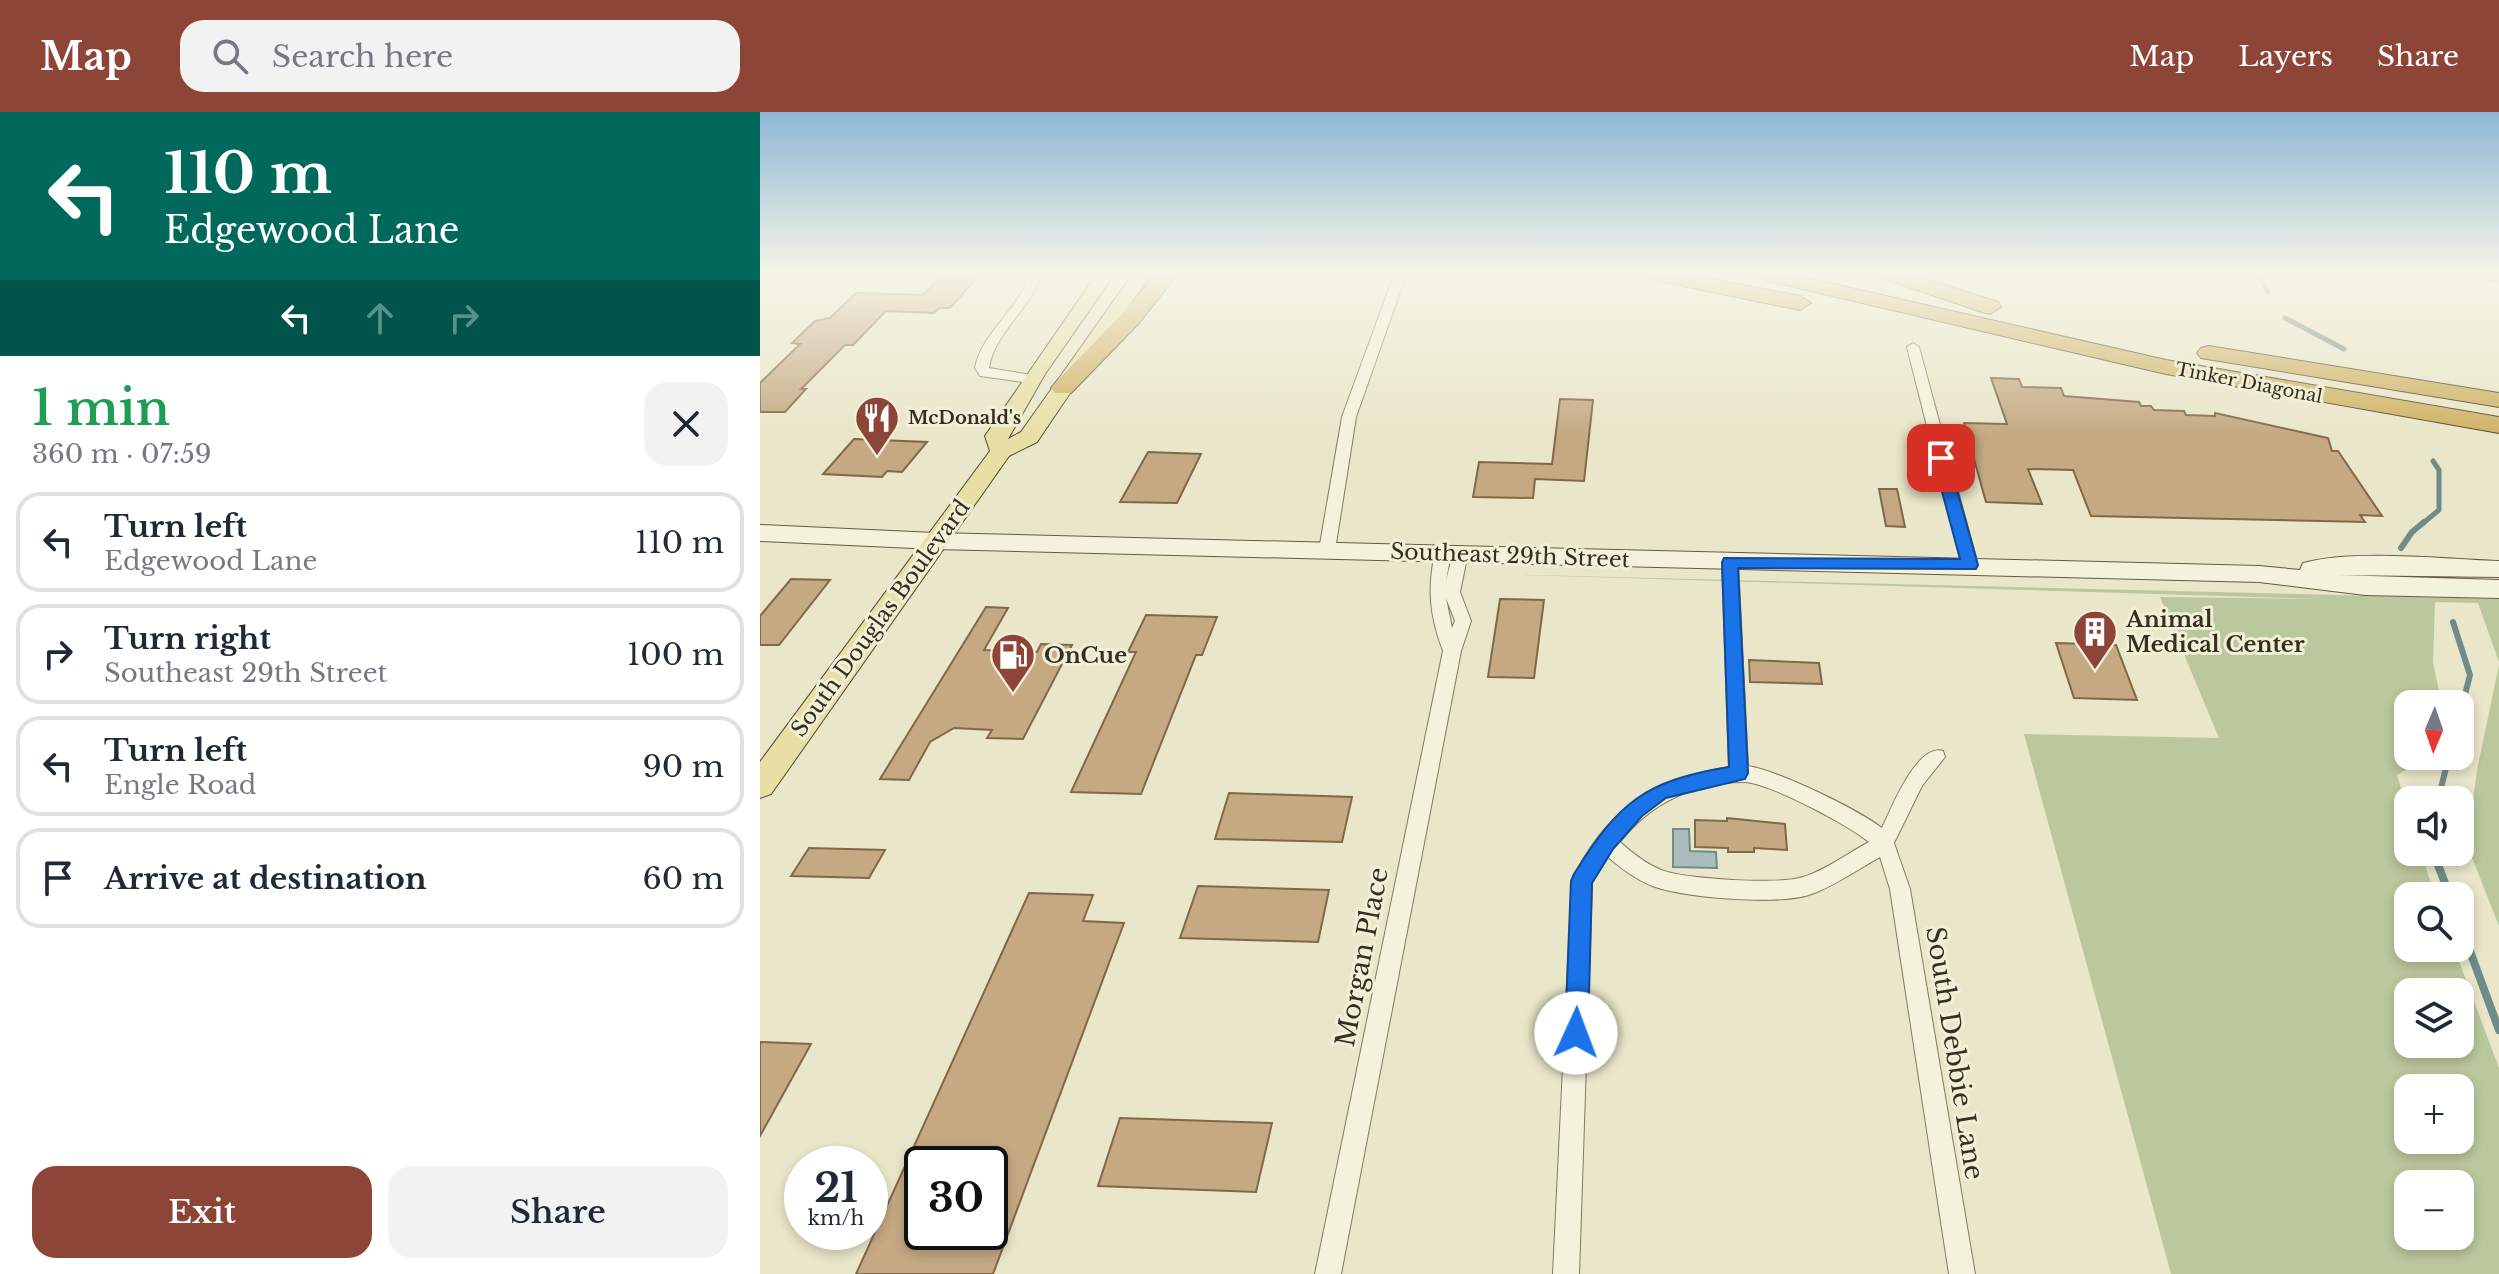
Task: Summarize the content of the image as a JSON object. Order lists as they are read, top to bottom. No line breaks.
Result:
{"streets":{"highway":["Tinker Diagonal"],"main road":["Southeast 29th Street","South Douglas Boulevard"],"street":["Morgan Place","South Debbie Lane"]},"crossings":[["Southeast 29th Street","South Douglas Boulevard"],["Southeast 29th Street","Morgan Place"]],"places":{"restaurant":["McDonald's"],"building":["Animal Medical Center"],"fuel station":["OnCue"]},"north":"bottom","page":{"header":"Map","search":"Search here","nav":["Map","Layers","Share"],"turn":["110 m","Edgewood Lane"],"heading":["1 min","360 m · 07:59"],"list":[{"name":"Turn left","note":"Edgewood Lane","value":"110 m"},{"name":"Turn right","note":"Southeast 29th Street","value":"100 m"},{"name":"Turn left","note":"Engle Road","value":"90 m"},{"name":"Arrive at destination","value":"60 m"}],"map_buttons":["+","−"],"speed":"21 km/h","limit":"30","buttons":["Exit","Share"]}}
